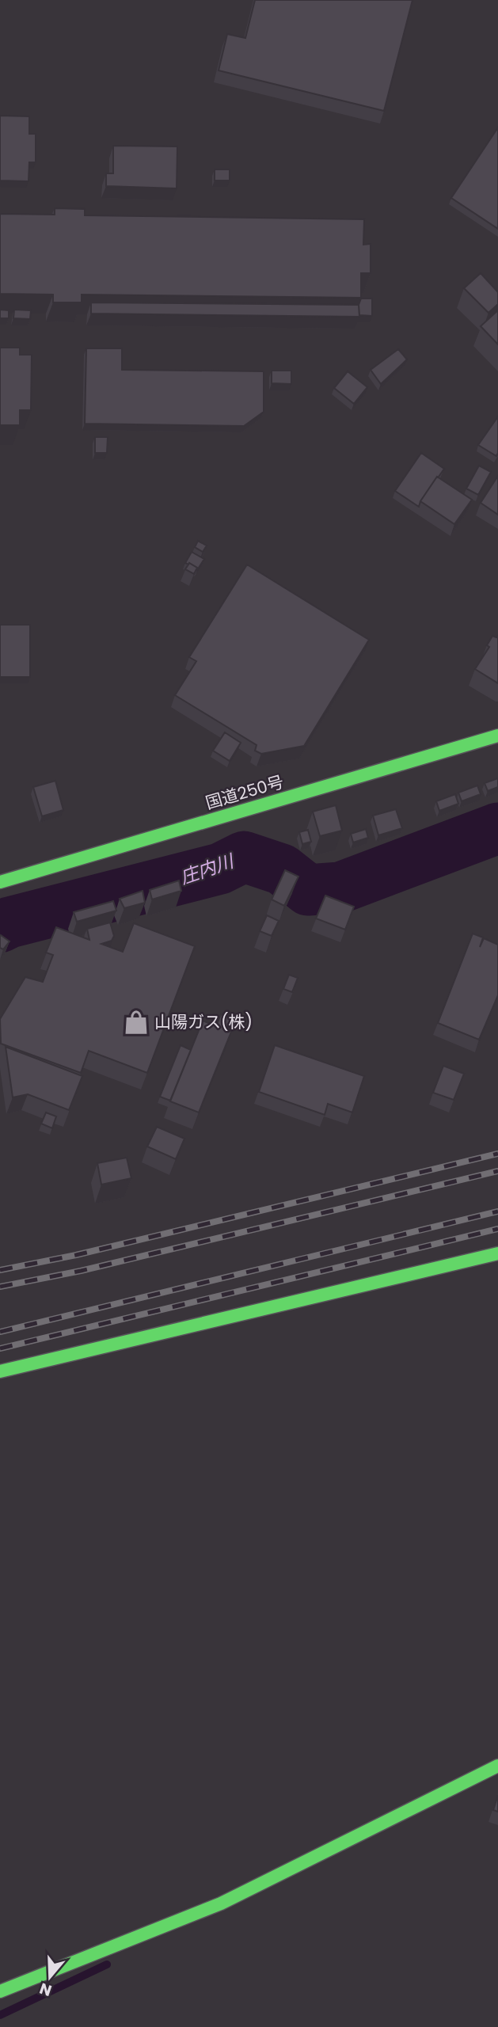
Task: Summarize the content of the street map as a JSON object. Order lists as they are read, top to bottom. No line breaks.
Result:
{"streets":{"main road":["国道250号"]},"water":["庄内川"],"places":{"shop":["山陽ガス(株)"]},"north":"bottom"}
